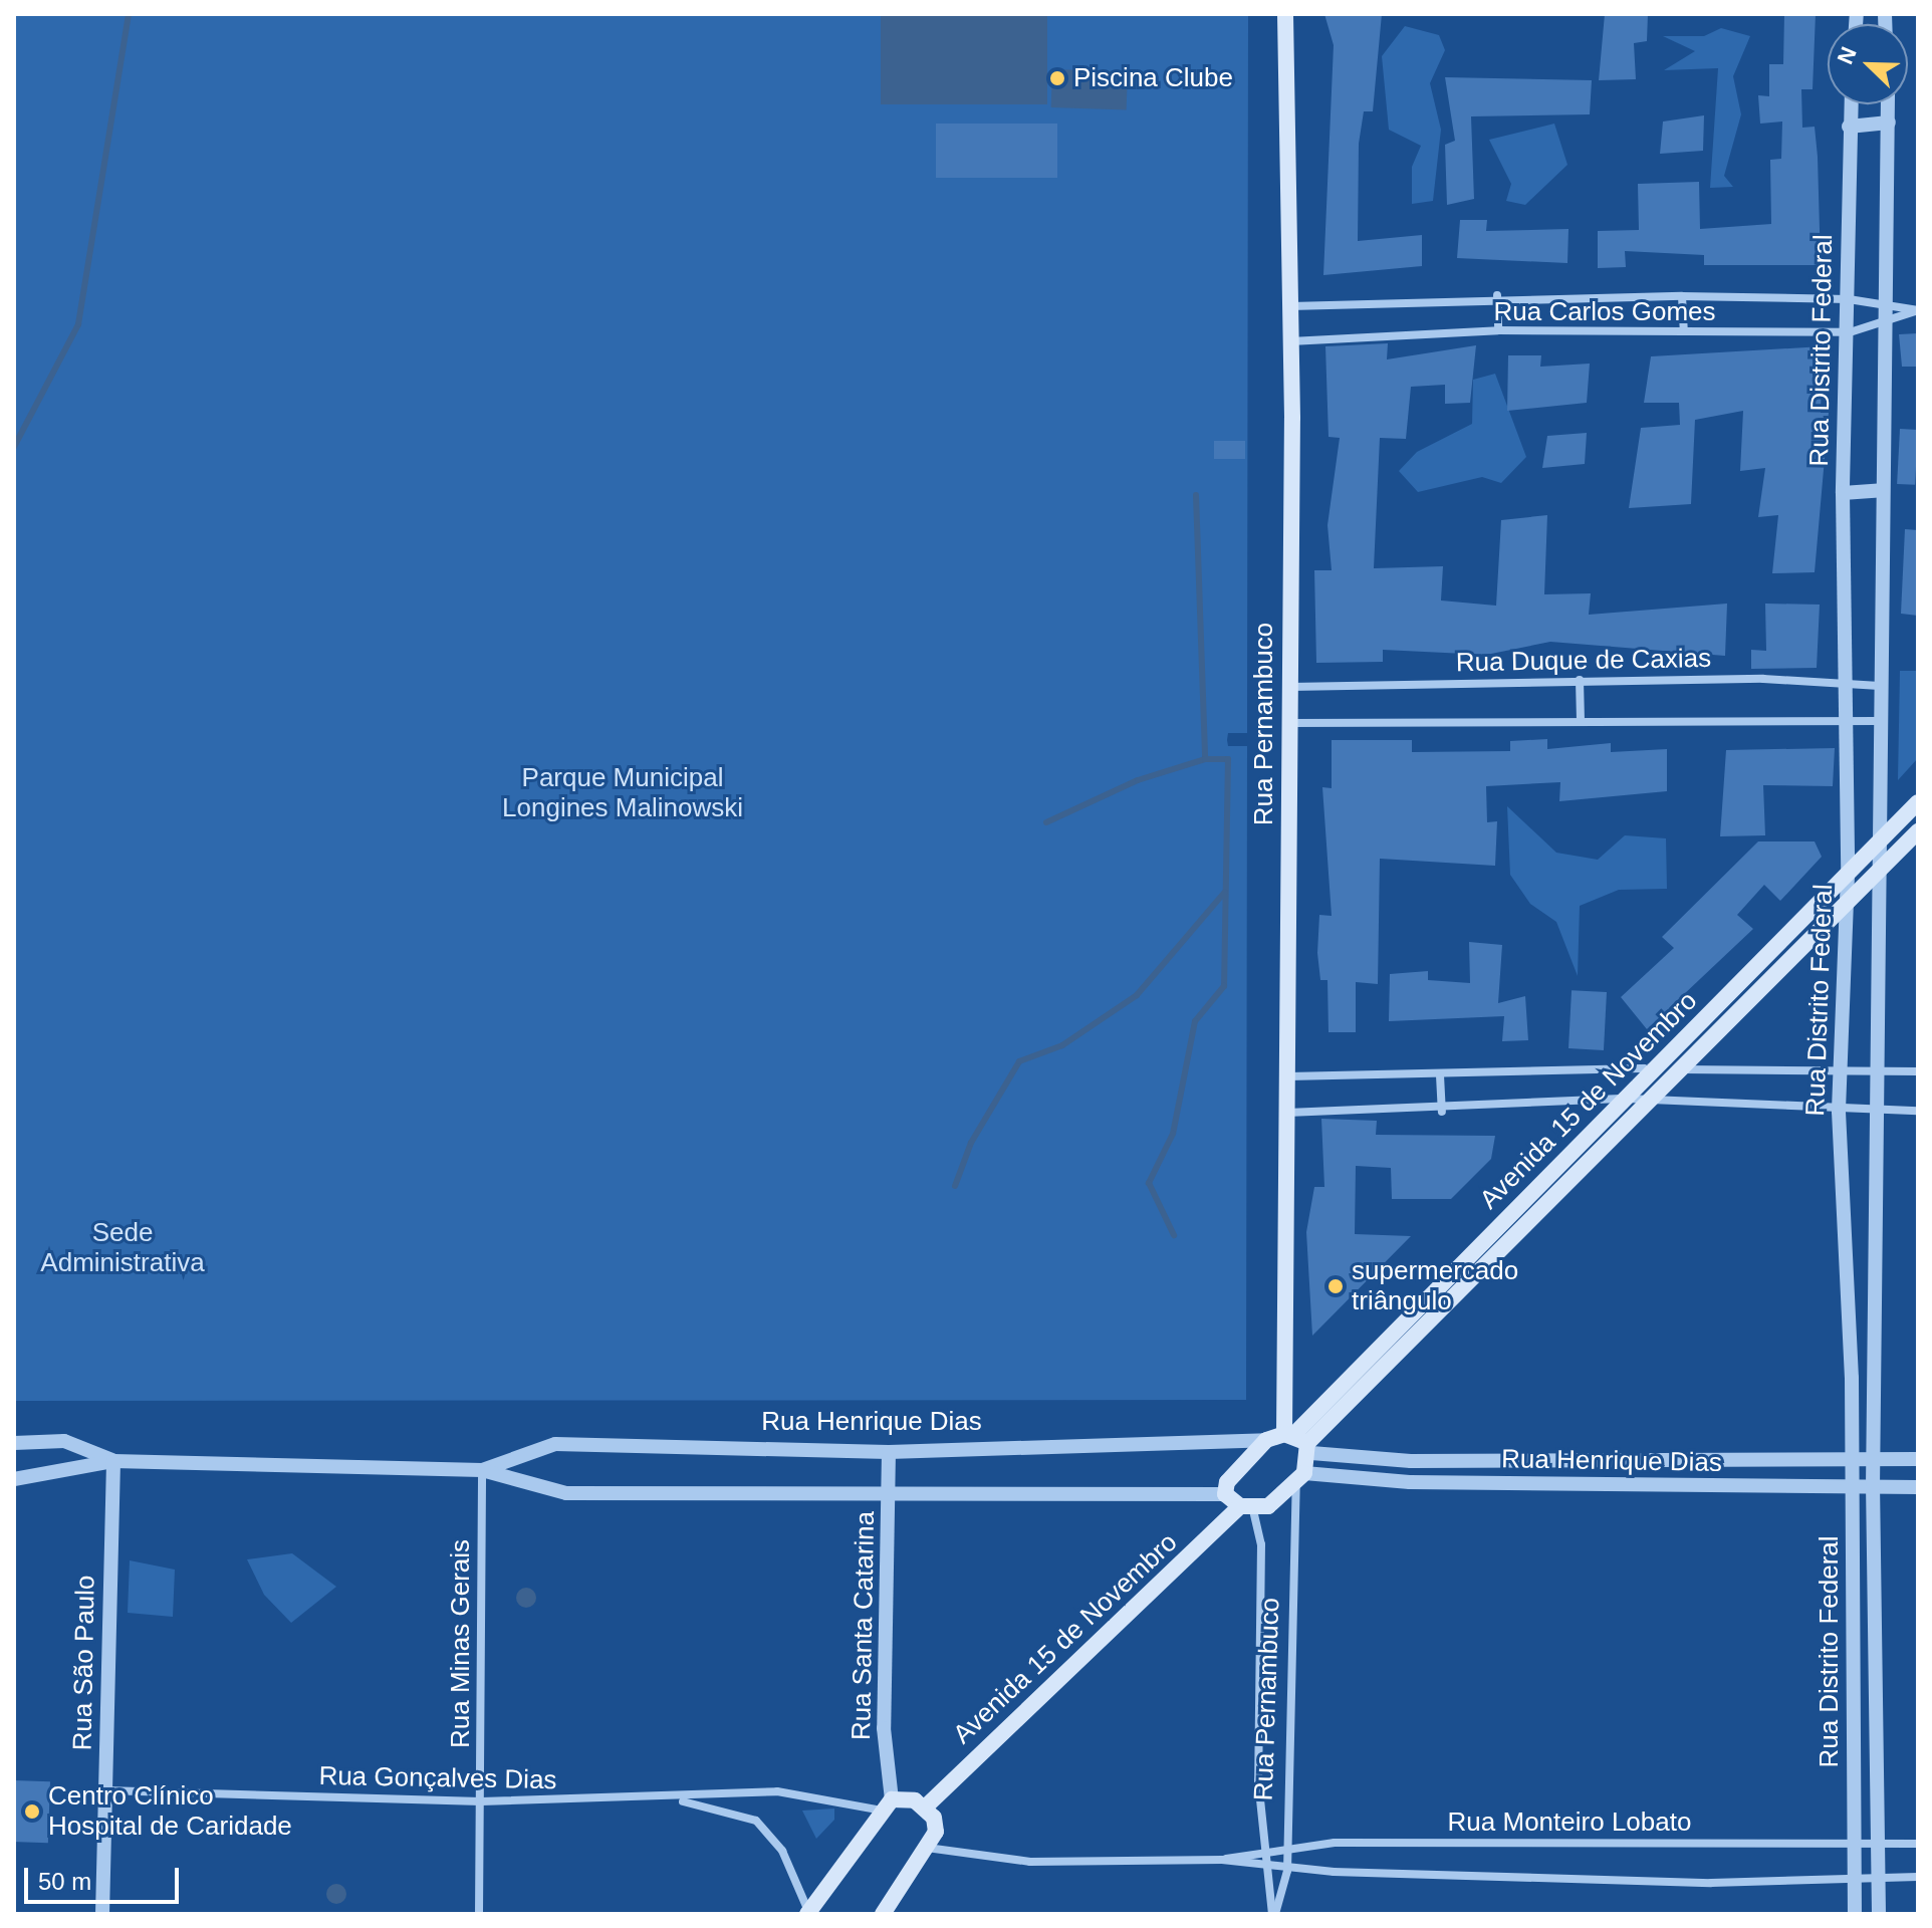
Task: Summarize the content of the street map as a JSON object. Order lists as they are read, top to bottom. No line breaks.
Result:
{"streets":{"main road":["Rua Pernambuco","Avenida 15 de Novembro"],"street":["Rua Carlos Gomes","Rua Distrito Federal","Rua Duque de Caxias","Rua Henrique Dias","Rua Santa Catarina","Rua Minas Gerais","Rua São Paulo","Rua Gonçalves Dias","Rua Monteiro Lobato"]},"crossings":[["Rua Carlos Gomes","Rua Distrito Federal"],["Rua Carlos Gomes","Rua Pernambuco"],["Rua Distrito Federal","Rua Duque de Caxias"],["Rua Distrito Federal","Avenida 15 de Novembro"],["Rua Distrito Federal","Rua Henrique Dias"],["Rua Distrito Federal","Rua Monteiro Lobato"],["Rua Duque de Caxias","Rua Pernambuco"],["Rua Pernambuco","Avenida 15 de Novembro"],["Rua Pernambuco","Rua Henrique Dias"],["Rua Pernambuco","Rua Monteiro Lobato"],["Avenida 15 de Novembro","Rua Henrique Dias"],["Rua Henrique Dias","Rua Santa Catarina"],["Rua Henrique Dias","Rua Minas Gerais"],["Rua Henrique Dias","Rua São Paulo"],["Rua Santa Catarina","Rua Gonçalves Dias"],["Rua Minas Gerais","Rua Gonçalves Dias"],["Rua São Paulo","Rua Gonçalves Dias"]],"parks":["Parque Municipal Longines Malinowski","Sede Administrativa"],"places":["Piscina Clube","supermercado triângulo","Centro Clínico Hospital de Caridade"],"scale_bar":"50 m","north":"top left"}
